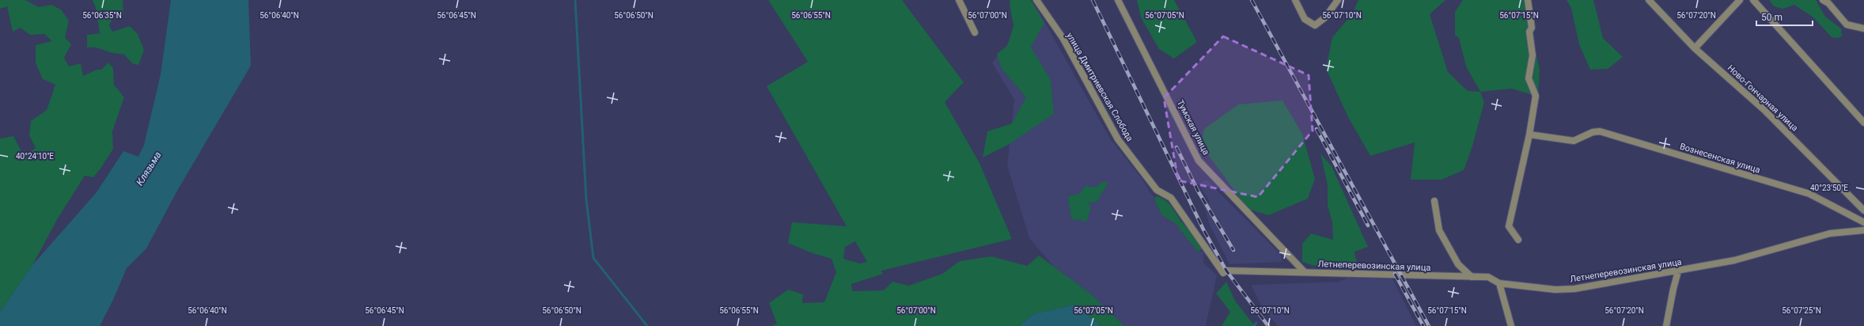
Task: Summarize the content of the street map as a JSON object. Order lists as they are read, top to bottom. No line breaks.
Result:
{"streets":{"street":["улица Дмитриевская Слобода","Ново-Гончарная улица","Тумская улица","Вознесенская улица","Летнеперевозинская улица"]},"crossings":[["улица Дмитриевская Слобода","Летнеперевозинская улица"],["Тумская улица","Летнеперевозинская улица"]],"water":["Клязьма"],"scale_bar":"50 m","coordinates":["56°06'35\"N","56°06'40\"N","56°06'45\"N","56°06'50\"N","56°07'00\"N","56°07'05\"N","56°07'10\"N","56°07'15\"N","56°07'20\"N","56°06'55\"N","40°24'10\"E","40°23'50\"E","56°07'25\"N"]}
